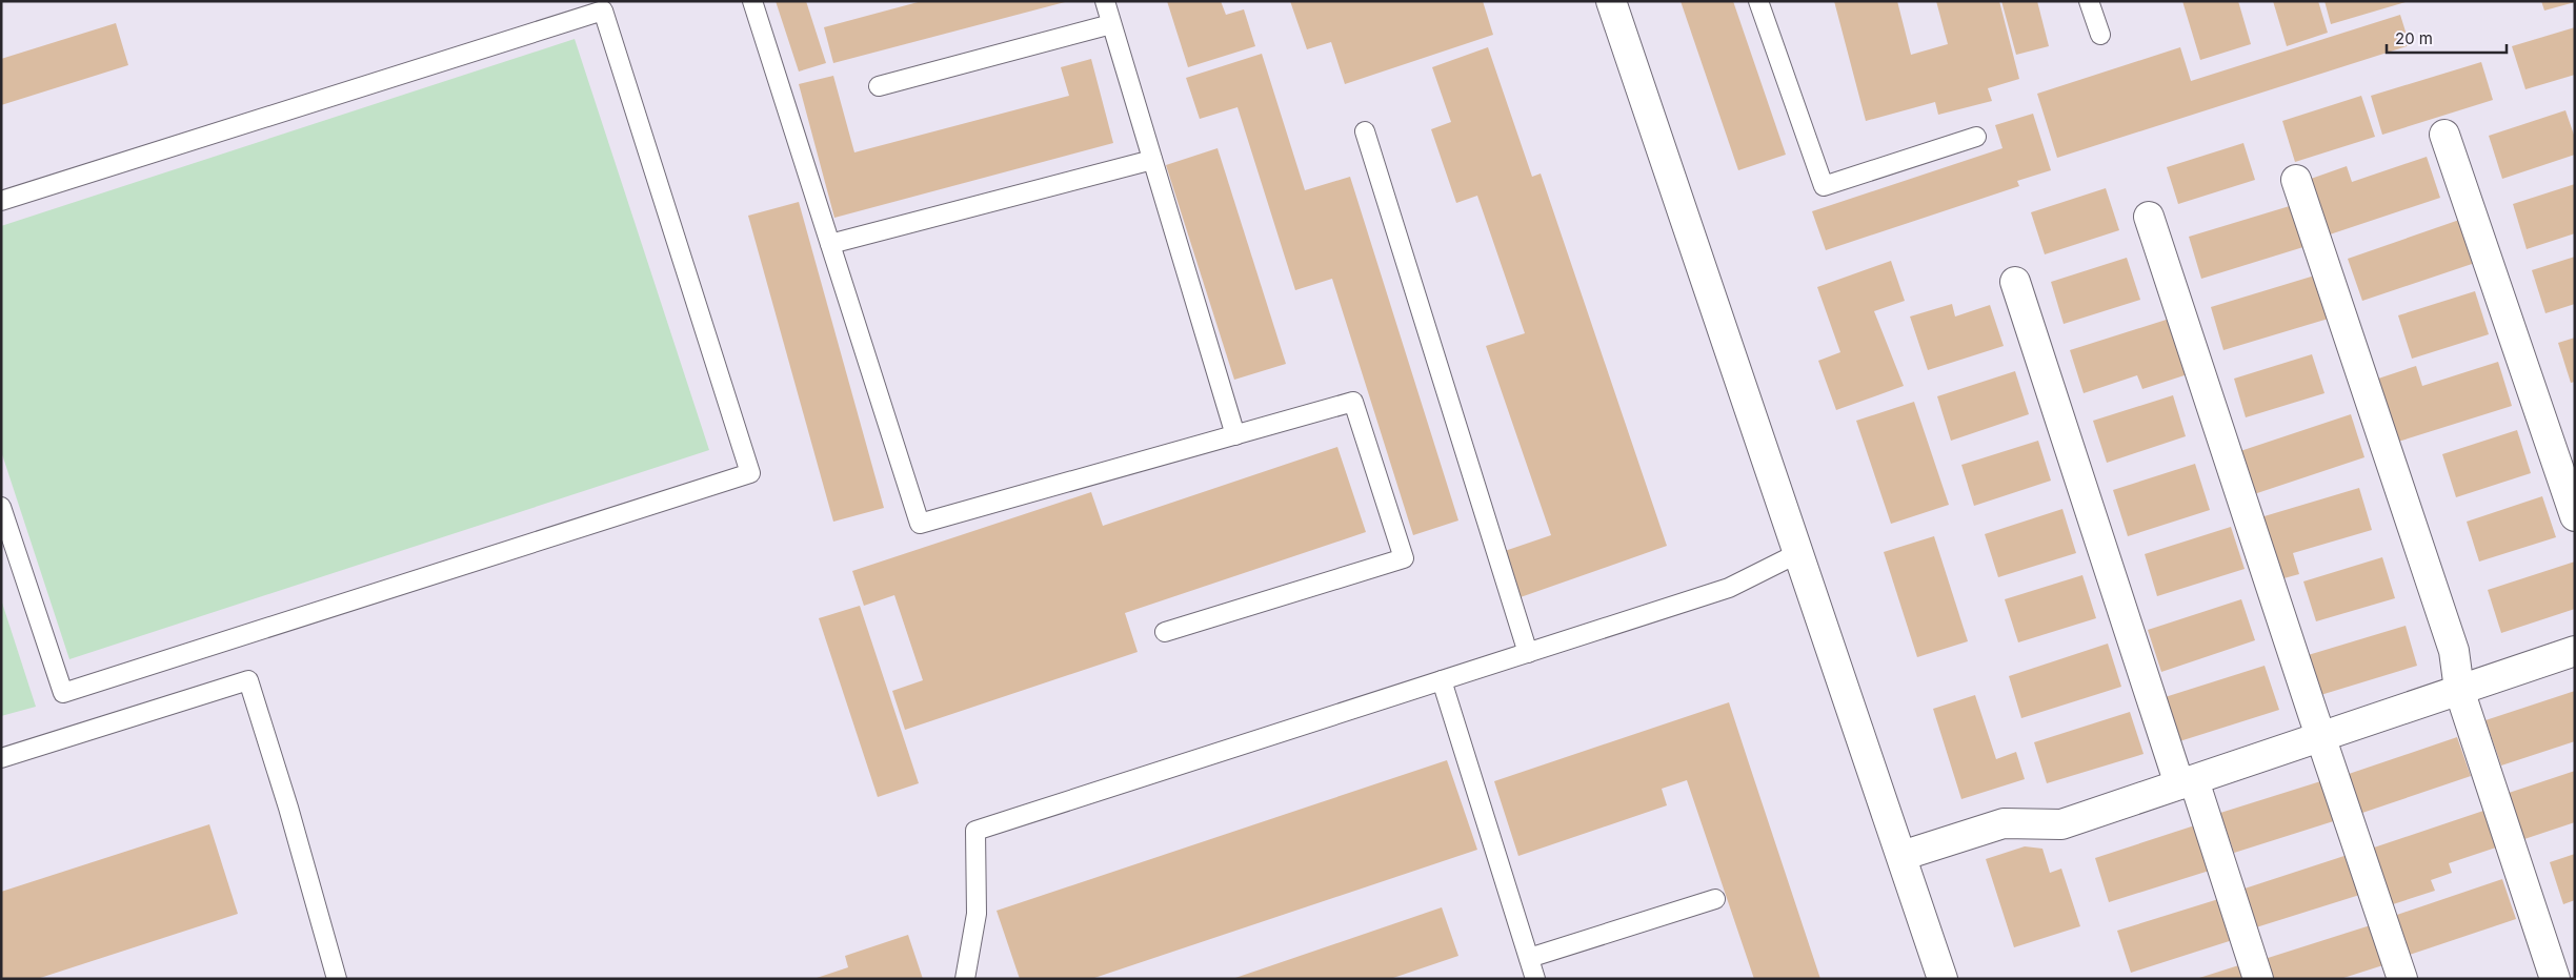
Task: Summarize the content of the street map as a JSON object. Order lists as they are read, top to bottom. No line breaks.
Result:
{"scale_bar":"20 m"}
